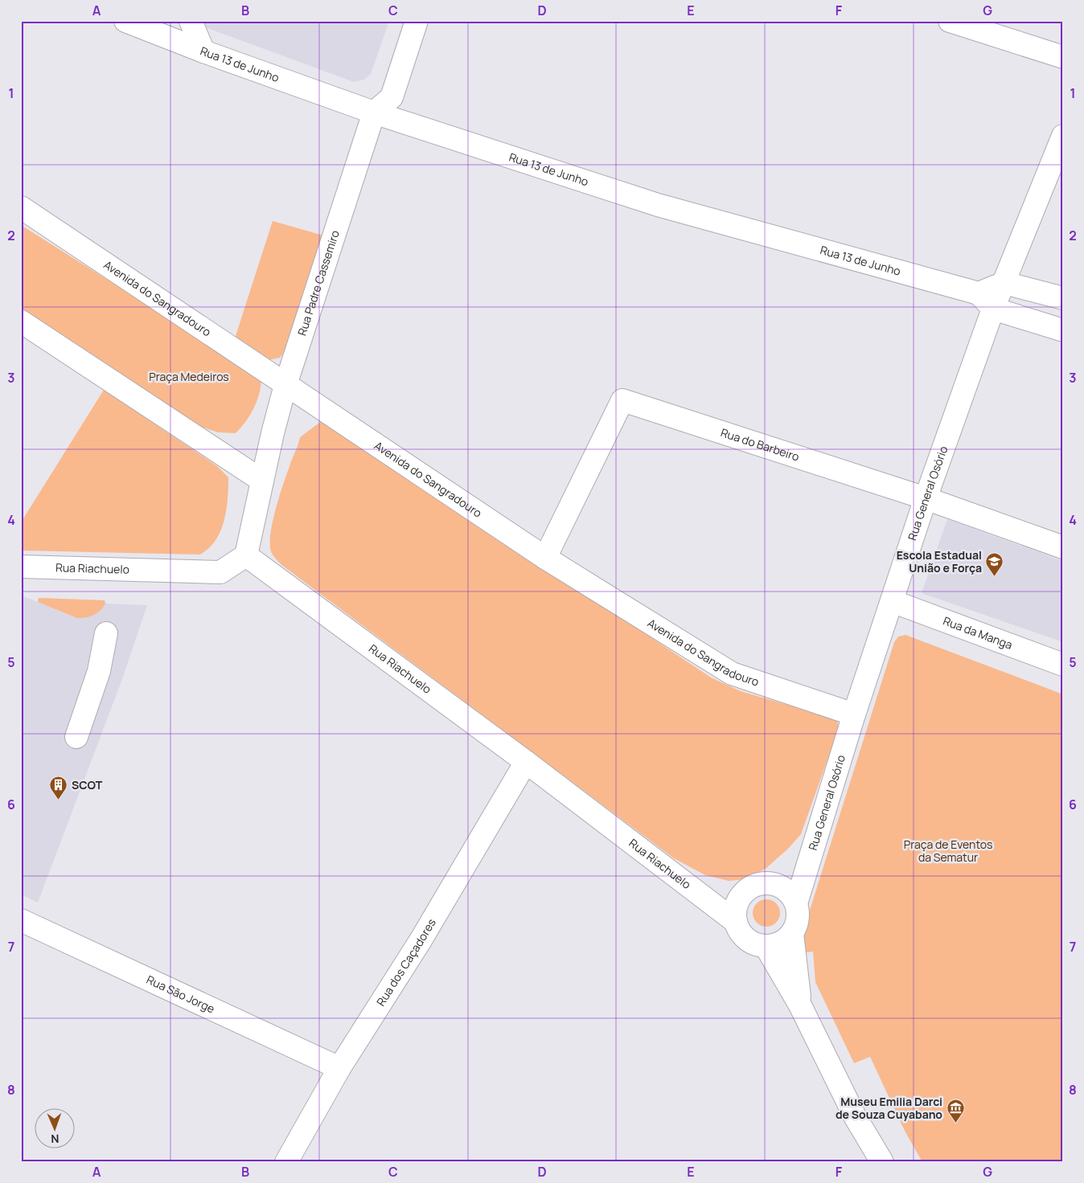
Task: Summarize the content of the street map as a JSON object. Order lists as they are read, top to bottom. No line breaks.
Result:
{"streets":{"street":["Rua 13 de Junho","Rua Padre Cassemiro","Avenida do Sangradouro","Rua do Barbeiro","Rua General Osório","Rua Riachuelo","Rua da Manga","Rua dos Caçadores","Rua São Jorge"]},"crossings":[["Rua 13 de Junho","Rua Padre Cassemiro"],["Rua Padre Cassemiro","Avenida do Sangradouro"],["Rua Padre Cassemiro","Rua Riachuelo"],["Avenida do Sangradouro","Rua do Barbeiro"],["Avenida do Sangradouro","Rua General Osório"],["Rua do Barbeiro","Rua General Osório"],["Rua General Osório","Rua Riachuelo"],["Rua General Osório","Rua da Manga"],["Rua Riachuelo","Rua dos Caçadores"],["Rua dos Caçadores","Rua São Jorge"]],"parks":["Praça Medeiros","Praça de Eventos da Sematur"],"places":{"school or university":["Escola Estadual União e Força"],"building":["SCOT"],"museum":["Museu Emilia Darci de Souza Cuyabano"]},"north":"bottom","grid":{"columns":["A","B","C","D","E","F","G"],"rows":["1","2","3","4","5","6","7","8"]}}
